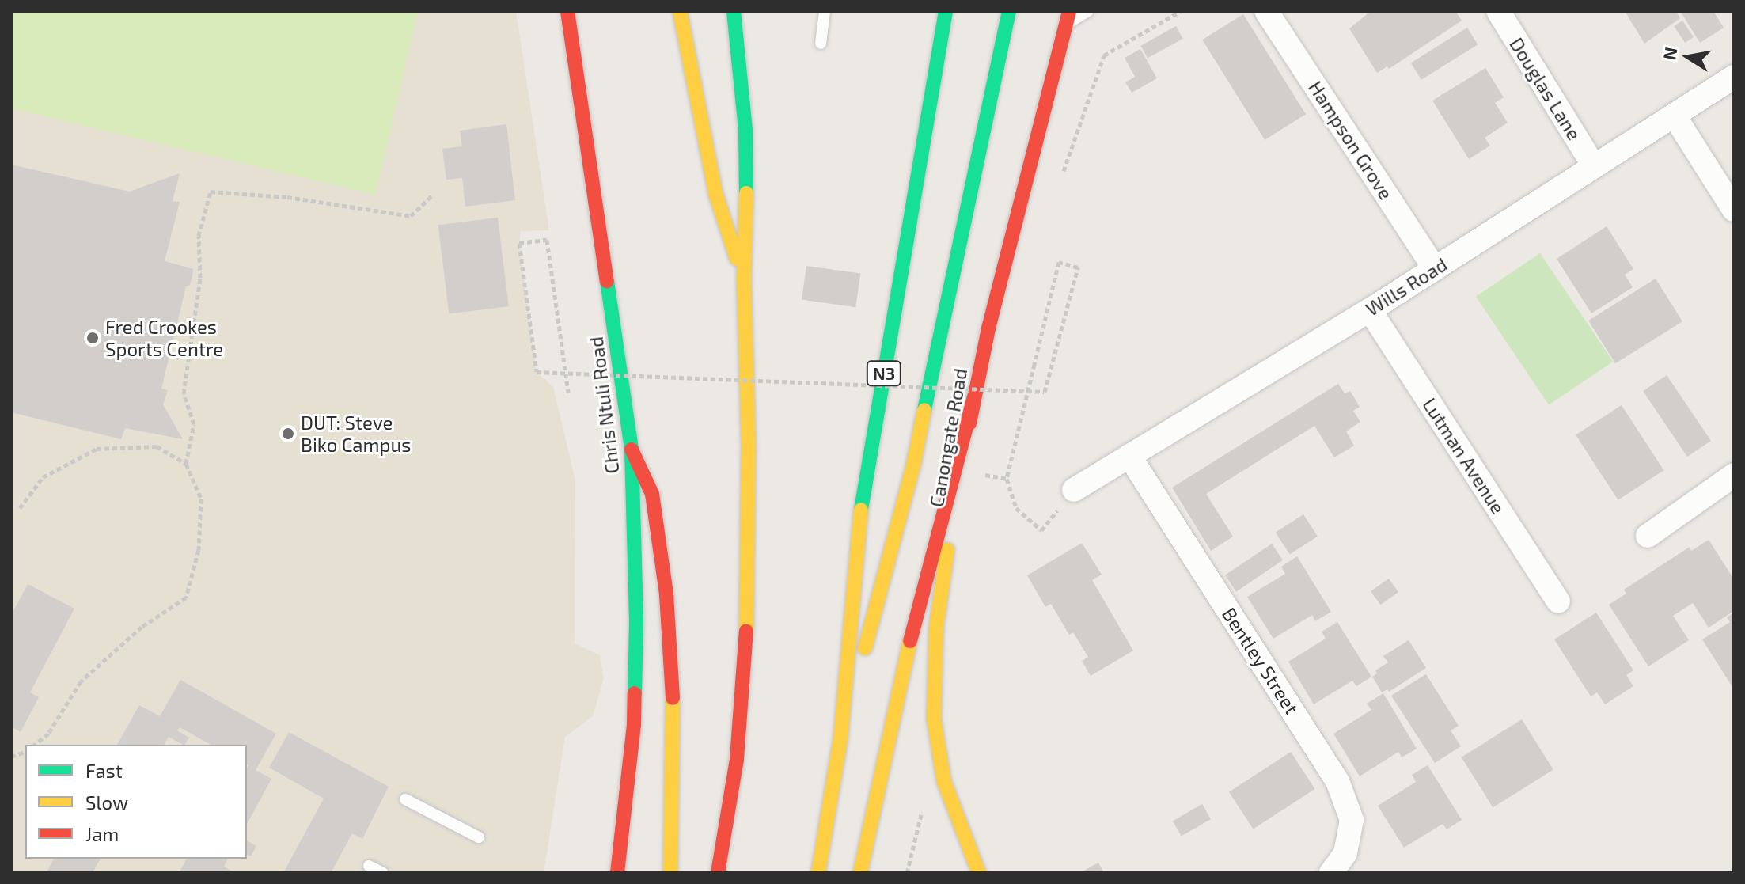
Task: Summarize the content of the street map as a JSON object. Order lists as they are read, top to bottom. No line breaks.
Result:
{"streets":{"main road":["N3","Chris Ntuli Road","Canongate Road"],"street":["Douglas Lane","Hampson Grove","Wills Road","Lutman Avenue","Bentley Street"]},"crossings":[["Douglas Lane","Wills Road"],["Hampson Grove","Wills Road"],["Wills Road","Lutman Avenue"],["Wills Road","Bentley Street"]],"places":["Fred Crookes Sports Centre","DUT: Steve Biko Campus"],"legend":["Fast","Slow","Jam"],"north":"left"}
